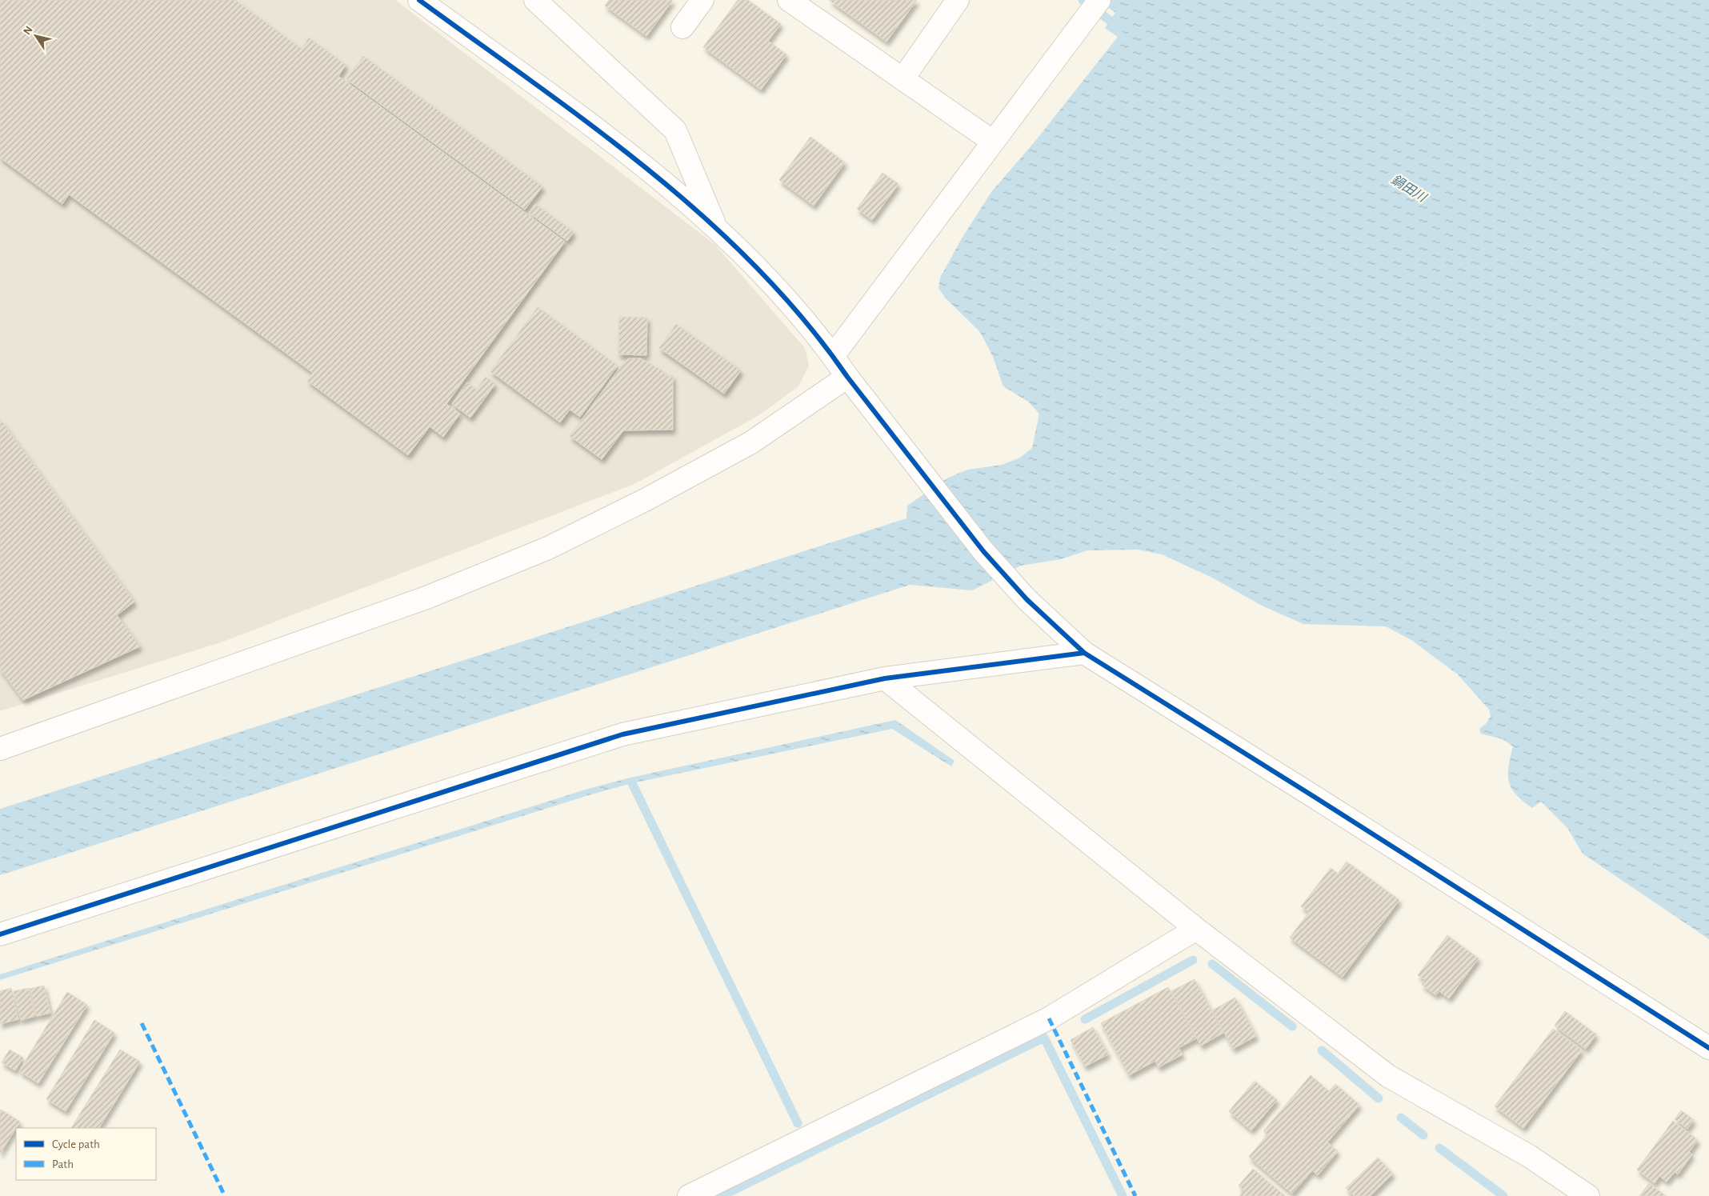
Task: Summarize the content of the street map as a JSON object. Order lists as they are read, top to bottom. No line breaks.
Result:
{"water":["鍋田川"],"legend":["Cycle path","Path"],"north":"top left"}
